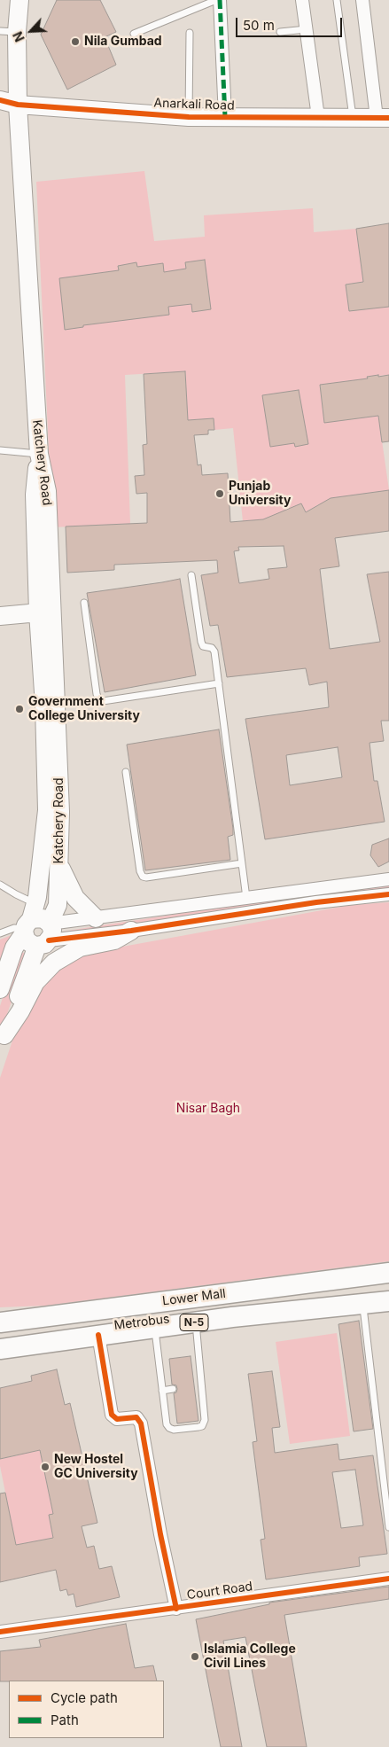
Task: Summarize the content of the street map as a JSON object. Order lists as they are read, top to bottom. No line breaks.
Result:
{"streets":{"main road":["Anarkali Road","Katchery Road","Lower Mall","N-5"],"street":["Court Road"],"lane":["Metrobus"]},"crossings":[["Anarkali Road","Katchery Road"],["Lower Mall","Metrobus"]],"parks":["Nisar Bagh"],"places":["Nila Gumbad","Punjab University","Government College University","New Hostel GC University","Islamia College Civil Lines"],"legend":["Cycle path","Path"],"scale_bar":"50 m","north":"bottom left"}
